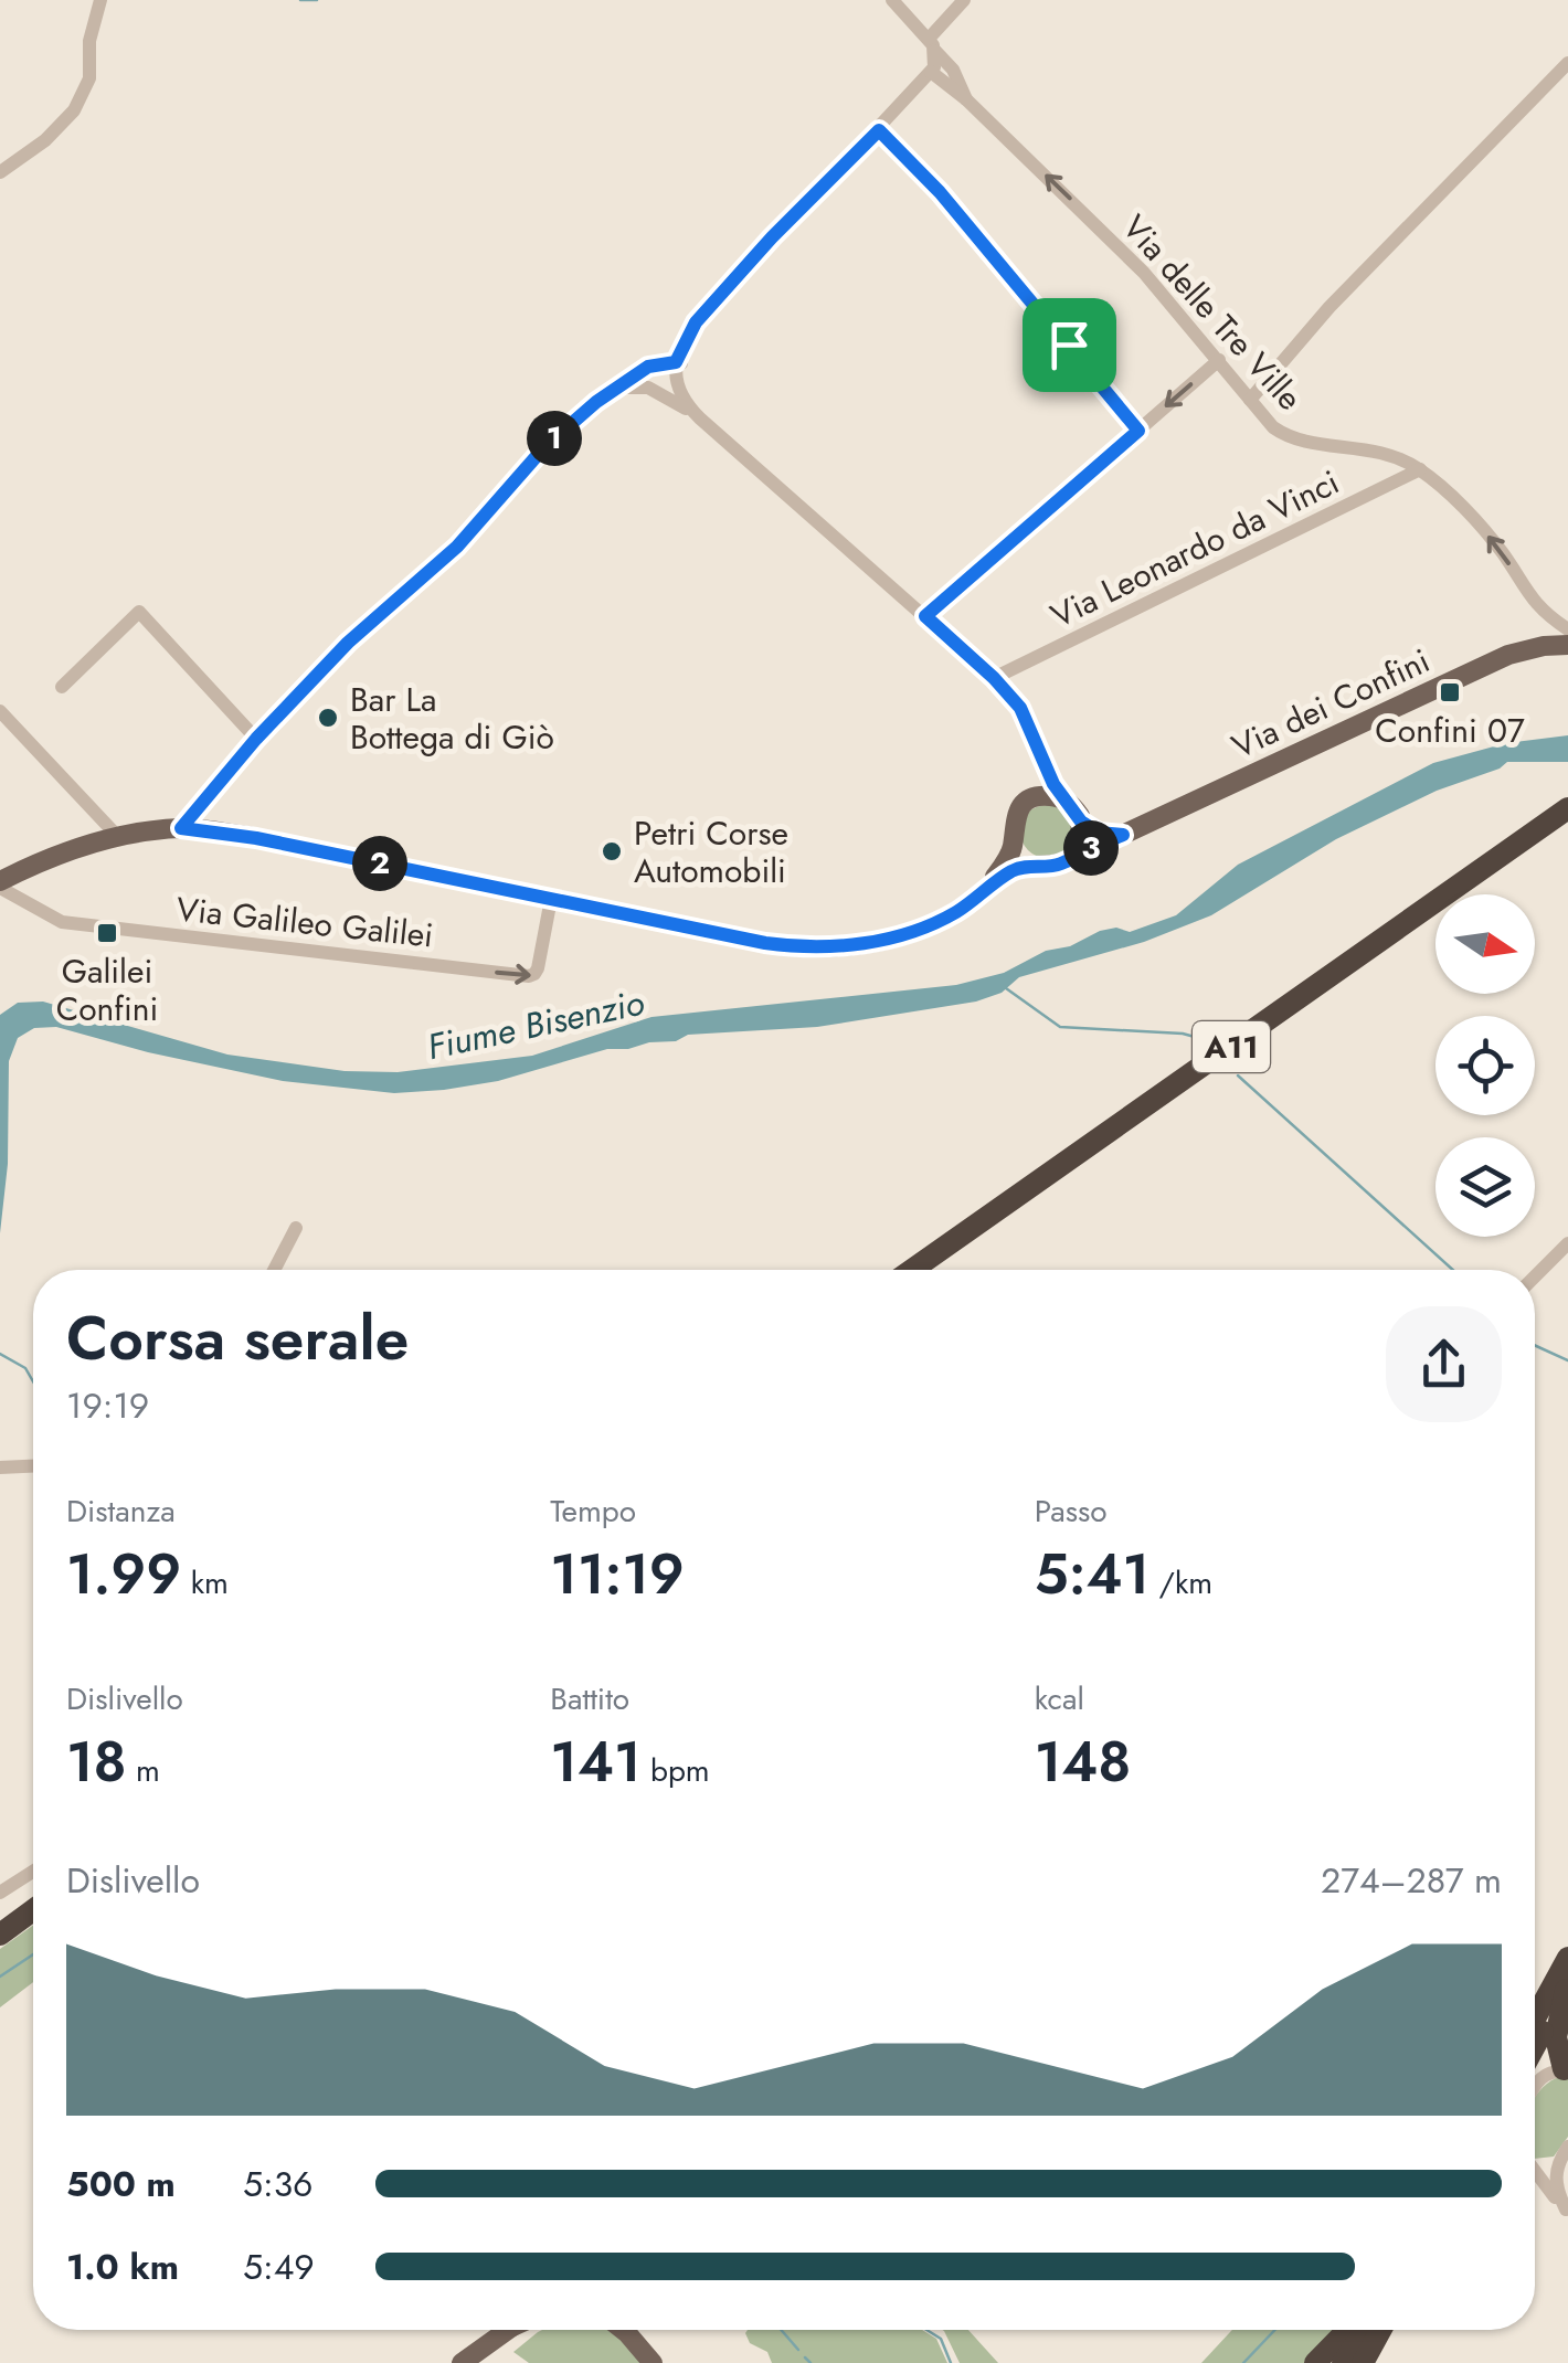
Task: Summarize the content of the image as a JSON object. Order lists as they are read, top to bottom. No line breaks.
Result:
{"streets":{"highway":["A11"],"main road":["Via dei Confini"],"street":["Via delle Tre Ville","Via Leonardo da Vinci","Via Galileo Galilei"]},"crossings":[["Via delle Tre Ville","Via Leonardo da Vinci"],["Via dei Confini","Via Galileo Galilei"]],"one_way":["Via Galileo Galilei"],"water":["Fiume Bisenzio"],"places":{"transit":["Confini 07","Galilei Confini"],"other":["Bar La Bottega di Giò","Petri Corse Automobili"]},"north":"right","page":{"pins":["1","3","2"],"heading":["Corsa serale","19:19"],"stats":[["Distanza","1.99 km"],["Tempo","11:19"],["Passo","5:41 /km"],["Dislivello","18 m"],["Battito","141 bpm"],["kcal","148"]],"chart":["Dislivello","274–287 m"],"list":[{"name":"500 m","note":"5:36"},{"name":"1.0 km","note":"5:49"}]}}
